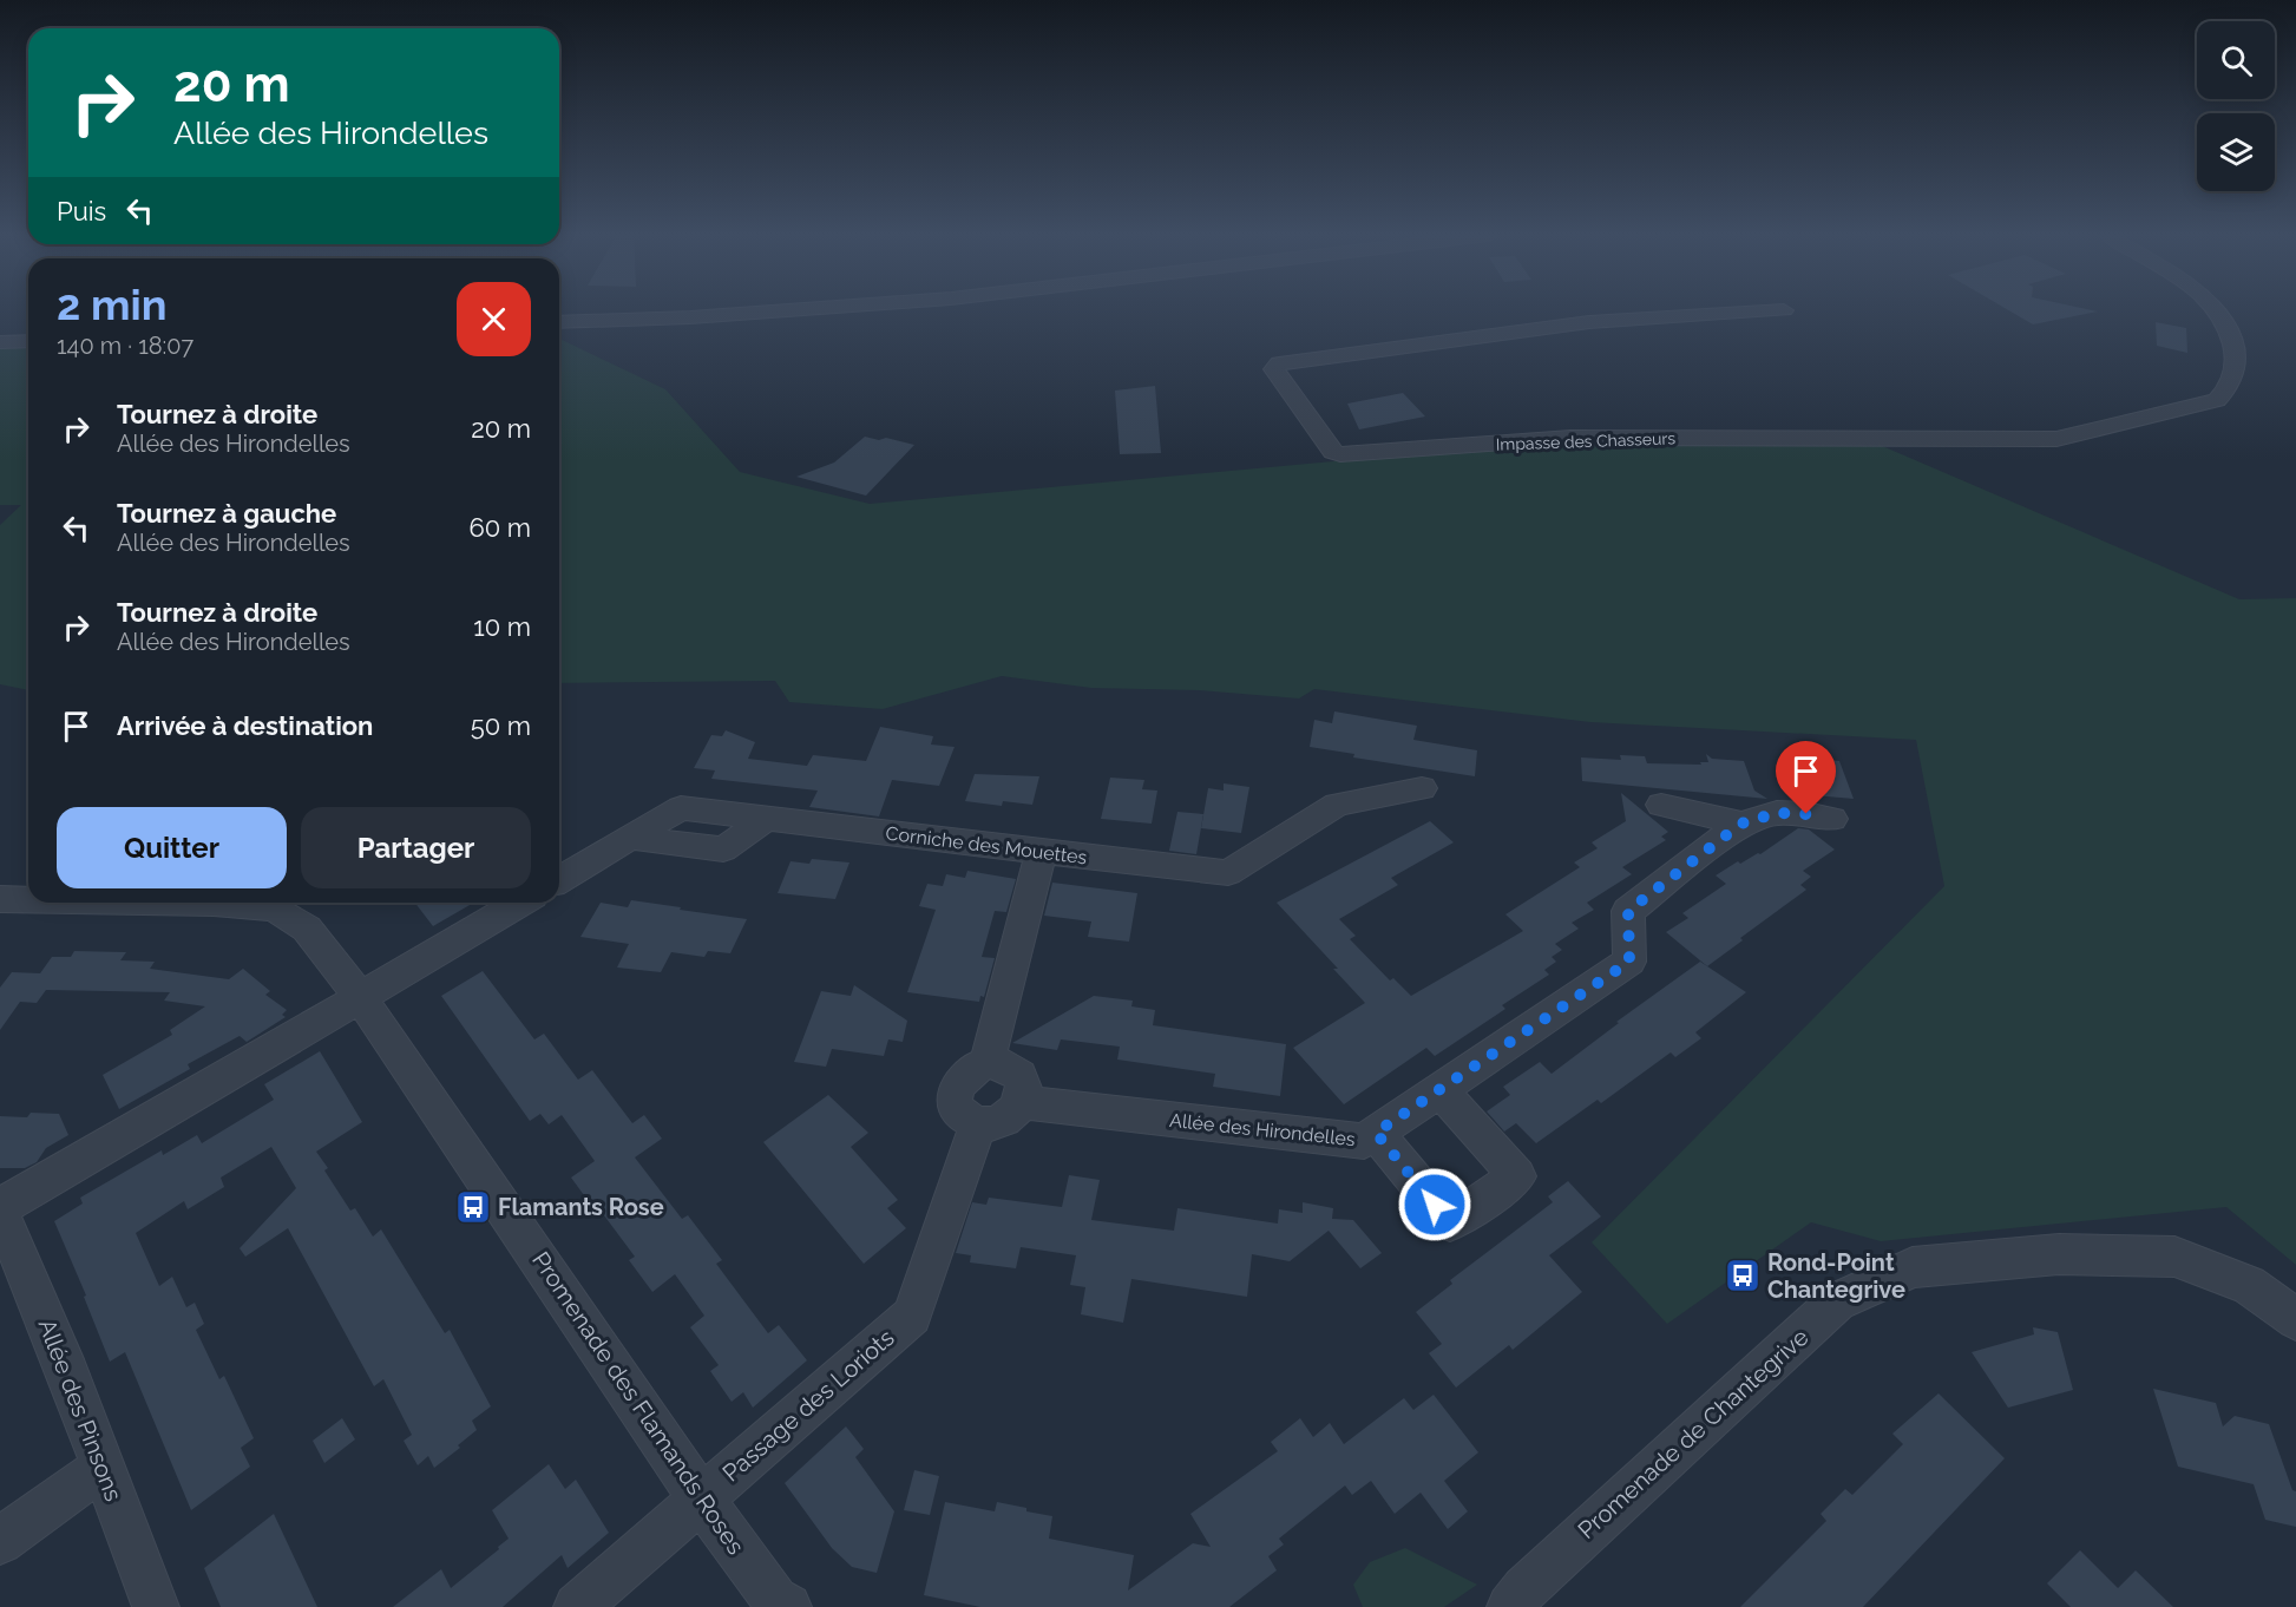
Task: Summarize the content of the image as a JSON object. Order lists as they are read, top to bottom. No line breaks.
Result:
{"streets":{"street":["Impasse des Chasseurs","Corniche des Mouettes","Allée des Hirondelles","Promenade des Flamands Roses","Passage des Loriots","Allée des Pinsons","Promenade de Chantegrive"]},"crossings":[["Allée des Hirondelles","Passage des Loriots"],["Promenade des Flamands Roses","Passage des Loriots"]],"places":{"bus stop":["Flamants Rose","Rond-Point Chantegrive"]},"page":{"turn":["20 m","Allée des Hirondelles"],"then":"Puis","heading":["2 min","140 m · 18:07"],"list":[{"name":"Tournez à droite","note":"Allée des Hirondelles","value":"20 m"},{"name":"Tournez à gauche","note":"Allée des Hirondelles","value":"60 m"},{"name":"Tournez à droite","note":"Allée des Hirondelles","value":"10 m"},{"name":"Arrivée à destination","value":"50 m"}],"buttons":["Quitter","Partager"]}}
